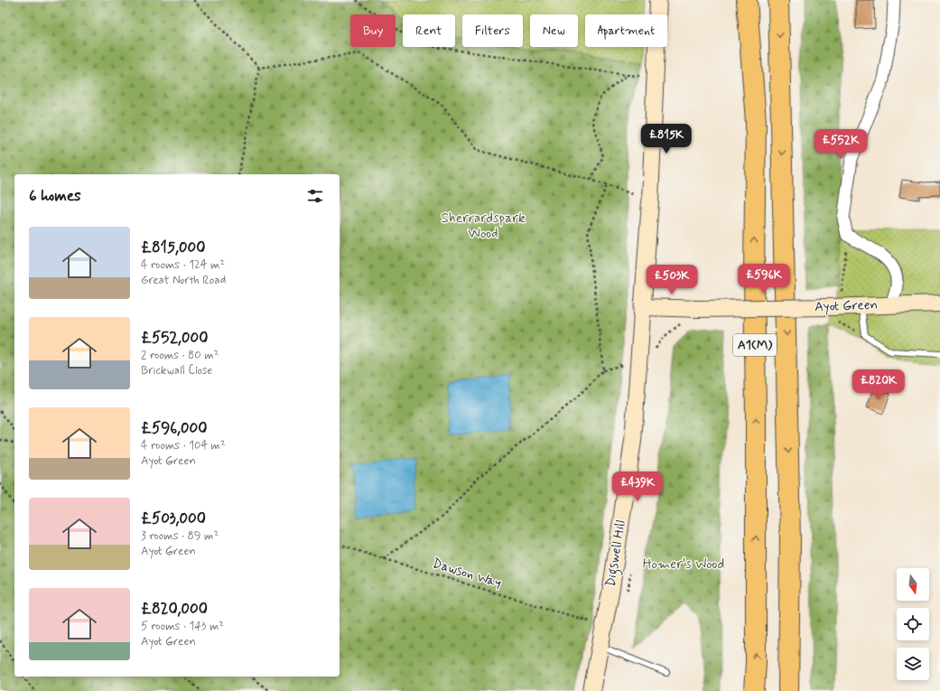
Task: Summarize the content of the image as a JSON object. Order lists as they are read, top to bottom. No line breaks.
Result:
{"streets":{"highway":["A1(M)"],"main road":["Ayot Green","Digswell Hill"],"path":["Dawson Way"]},"crossings":[["Ayot Green","Digswell Hill"]],"parks":["Sherrardspark Wood","Homer's Wood"],"north":"bottom","page":{"chip":["Buy","Rent","Filters","New","Apartment"],"price":["£815K","£552K","£596K","£503K","£820K","£439K"],"heading":"6 homes","list":[{"name":"£815,000","note":"4 rooms · 124 m² · Great North Road"},{"name":"£552,000","note":"2 rooms · 80 m² · Brickwall Close"},{"name":"£596,000","note":"4 rooms · 104 m² · Ayot Green"},{"name":"£503,000","note":"3 rooms · 89 m² · Ayot Green"},{"name":"£820,000","note":"5 rooms · 143 m² · Ayot Green"}]}}
